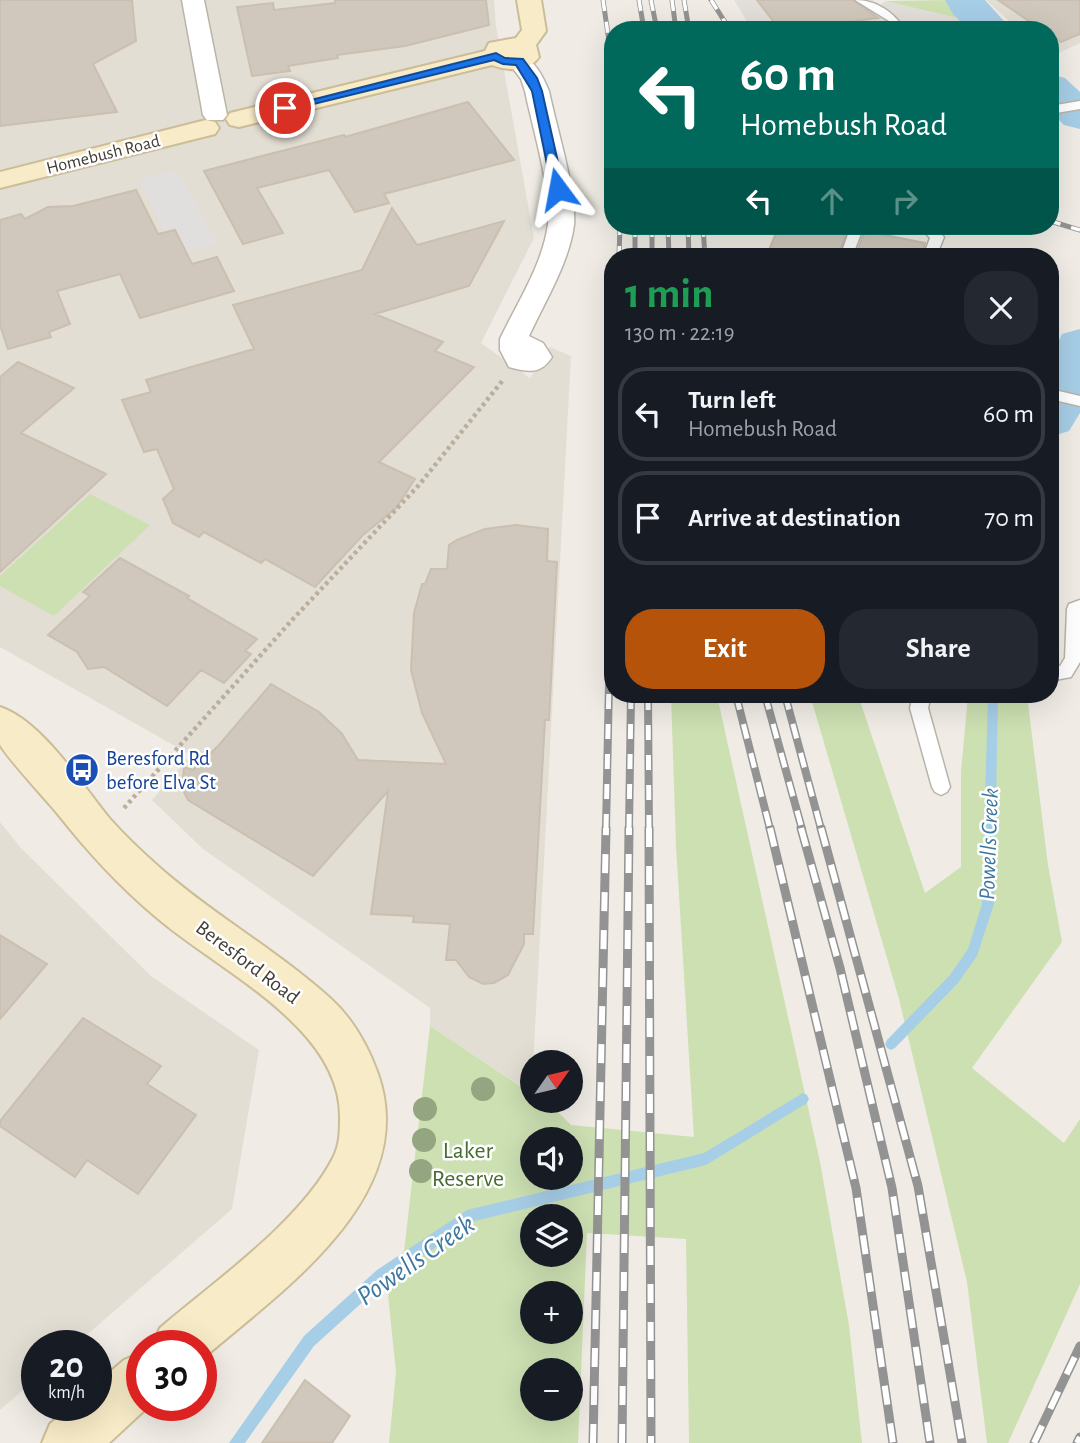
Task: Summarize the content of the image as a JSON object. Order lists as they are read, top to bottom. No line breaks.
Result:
{"streets":{"main road":["Homebush Road","Beresford Road"]},"water":["Powells Creek"],"parks":["Laker Reserve"],"places":{"bus stop":["Beresford Rd before Elva St"]},"north":"top right","page":{"turn":["60 m","Homebush Road"],"heading":["1 min","130 m · 22:19"],"list":[{"name":"Turn left","note":"Homebush Road","value":"60 m"},{"name":"Arrive at destination","value":"70 m"}],"buttons":["Exit","Share"],"map_buttons":["+","−"],"speed":"20 km/h","limit":"30"}}
